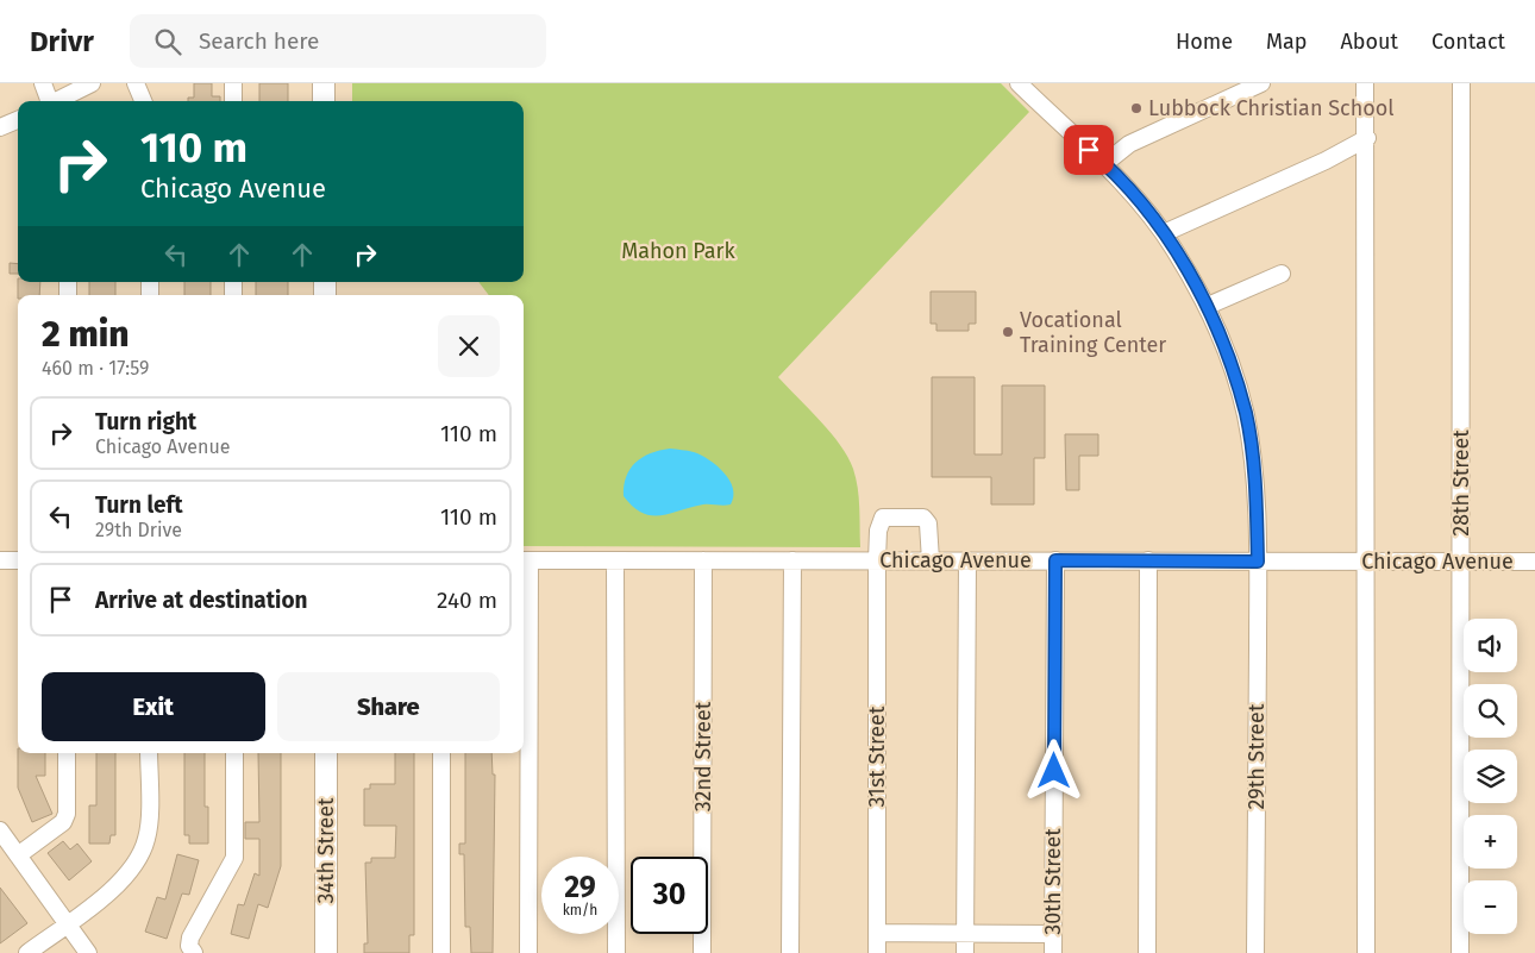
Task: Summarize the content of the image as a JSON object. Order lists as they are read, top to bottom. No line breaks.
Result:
{"streets":{"main road":["34th Street"],"street":["28th Street","Chicago Avenue","32nd Street","31st Street","29th Street","30th Street"]},"crossings":[["28th Street","Chicago Avenue"],["Chicago Avenue","32nd Street"],["Chicago Avenue","31st Street"],["Chicago Avenue","29th Street"],["Chicago Avenue","30th Street"]],"parks":["Mahon Park"],"places":["Lubbock Christian School","Vocational Training Center"],"page":{"header":"Drivr","search":"Search here","nav":["Home","Map","About","Contact"],"turn":["110 m","Chicago Avenue"],"heading":["2 min","460 m · 17:59"],"list":[{"name":"Turn right","note":"Chicago Avenue","value":"110 m"},{"name":"Turn left","note":"29th Drive","value":"110 m"},{"name":"Arrive at destination","value":"240 m"}],"map_buttons":["+","−"],"buttons":["Exit","Share"],"speed":"29 km/h","limit":"30"}}
